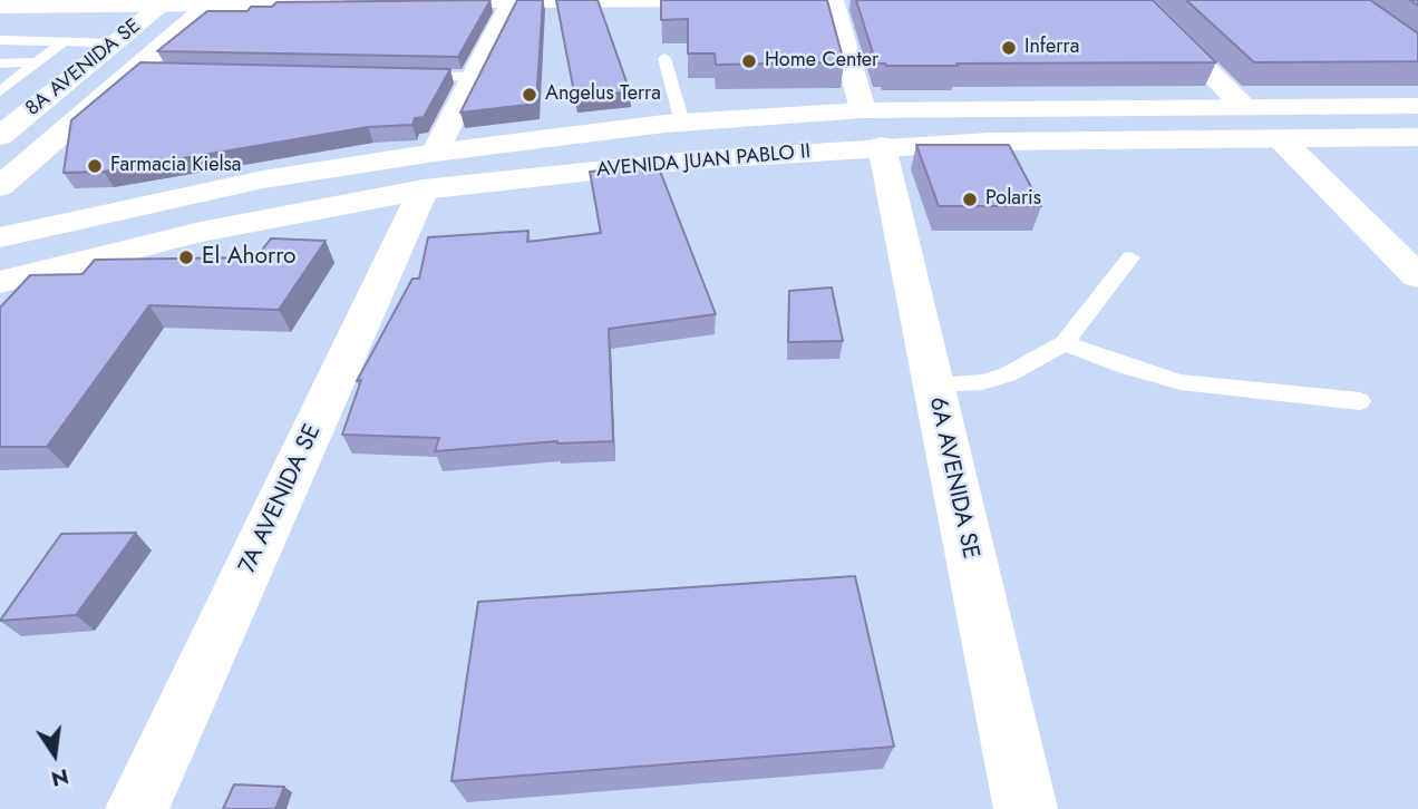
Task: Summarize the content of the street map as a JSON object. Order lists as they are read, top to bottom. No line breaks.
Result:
{"streets":{"main road":["8A AVENIDA SE","AVENIDA JUAN PABLO II","6A AVENIDA SE","7A AVENIDA SE"]},"crossings":[["AVENIDA JUAN PABLO II","6A AVENIDA SE"],["AVENIDA JUAN PABLO II","7A AVENIDA SE"]],"places":["Inferra","Home Center","Angelus Terra","Farmacia Kielsa","Polaris","El Ahorro"],"north":"bottom"}
